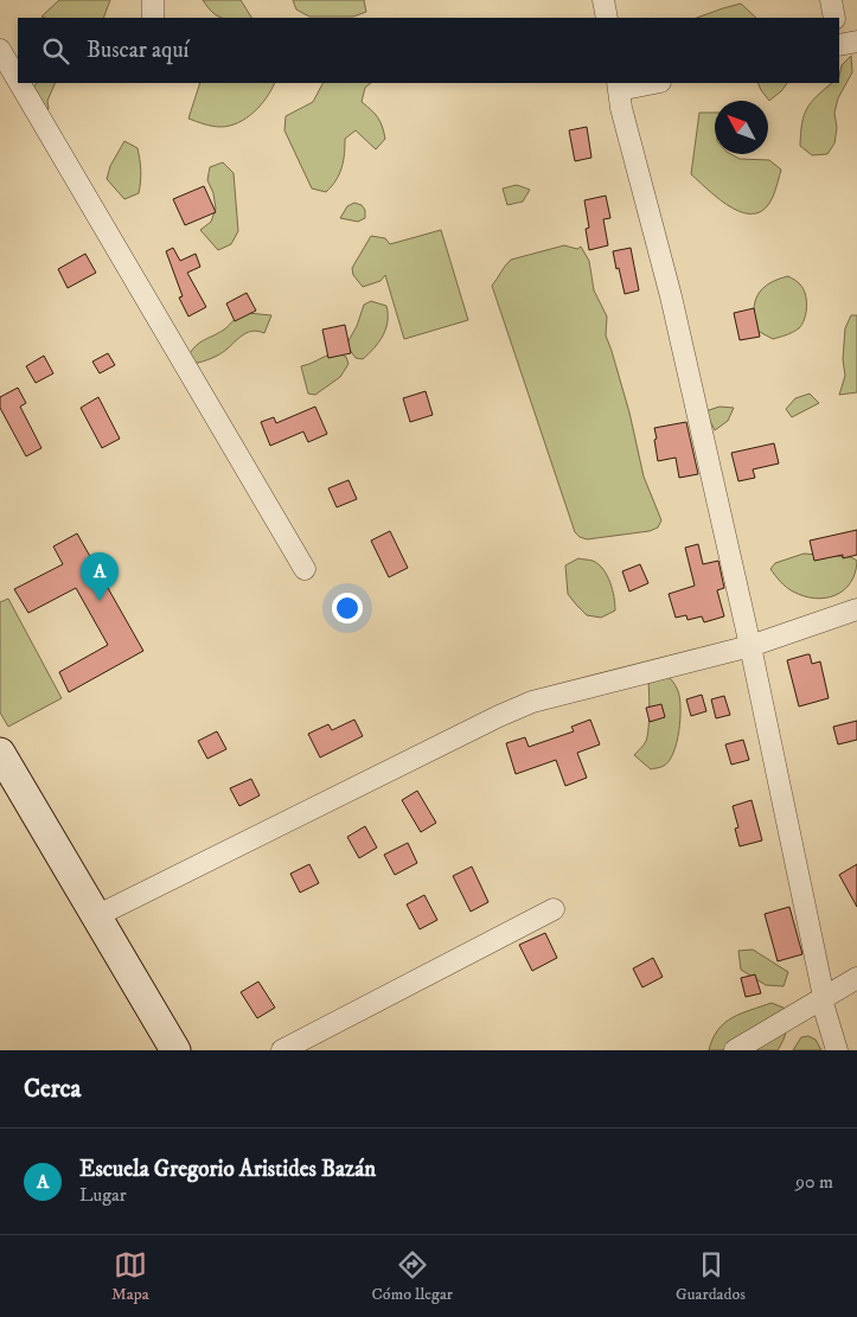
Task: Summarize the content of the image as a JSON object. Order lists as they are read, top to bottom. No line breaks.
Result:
{"north":"top left","page":{"search":"Buscar aquí","pins":"A","heading":"Cerca","list":[{"mark":"A","name":"Escuela Gregorio Aristides Bazán","note":"Lugar","value":"90 m"}],"nav":["Mapa","Cómo llegar","Guardados"]}}
